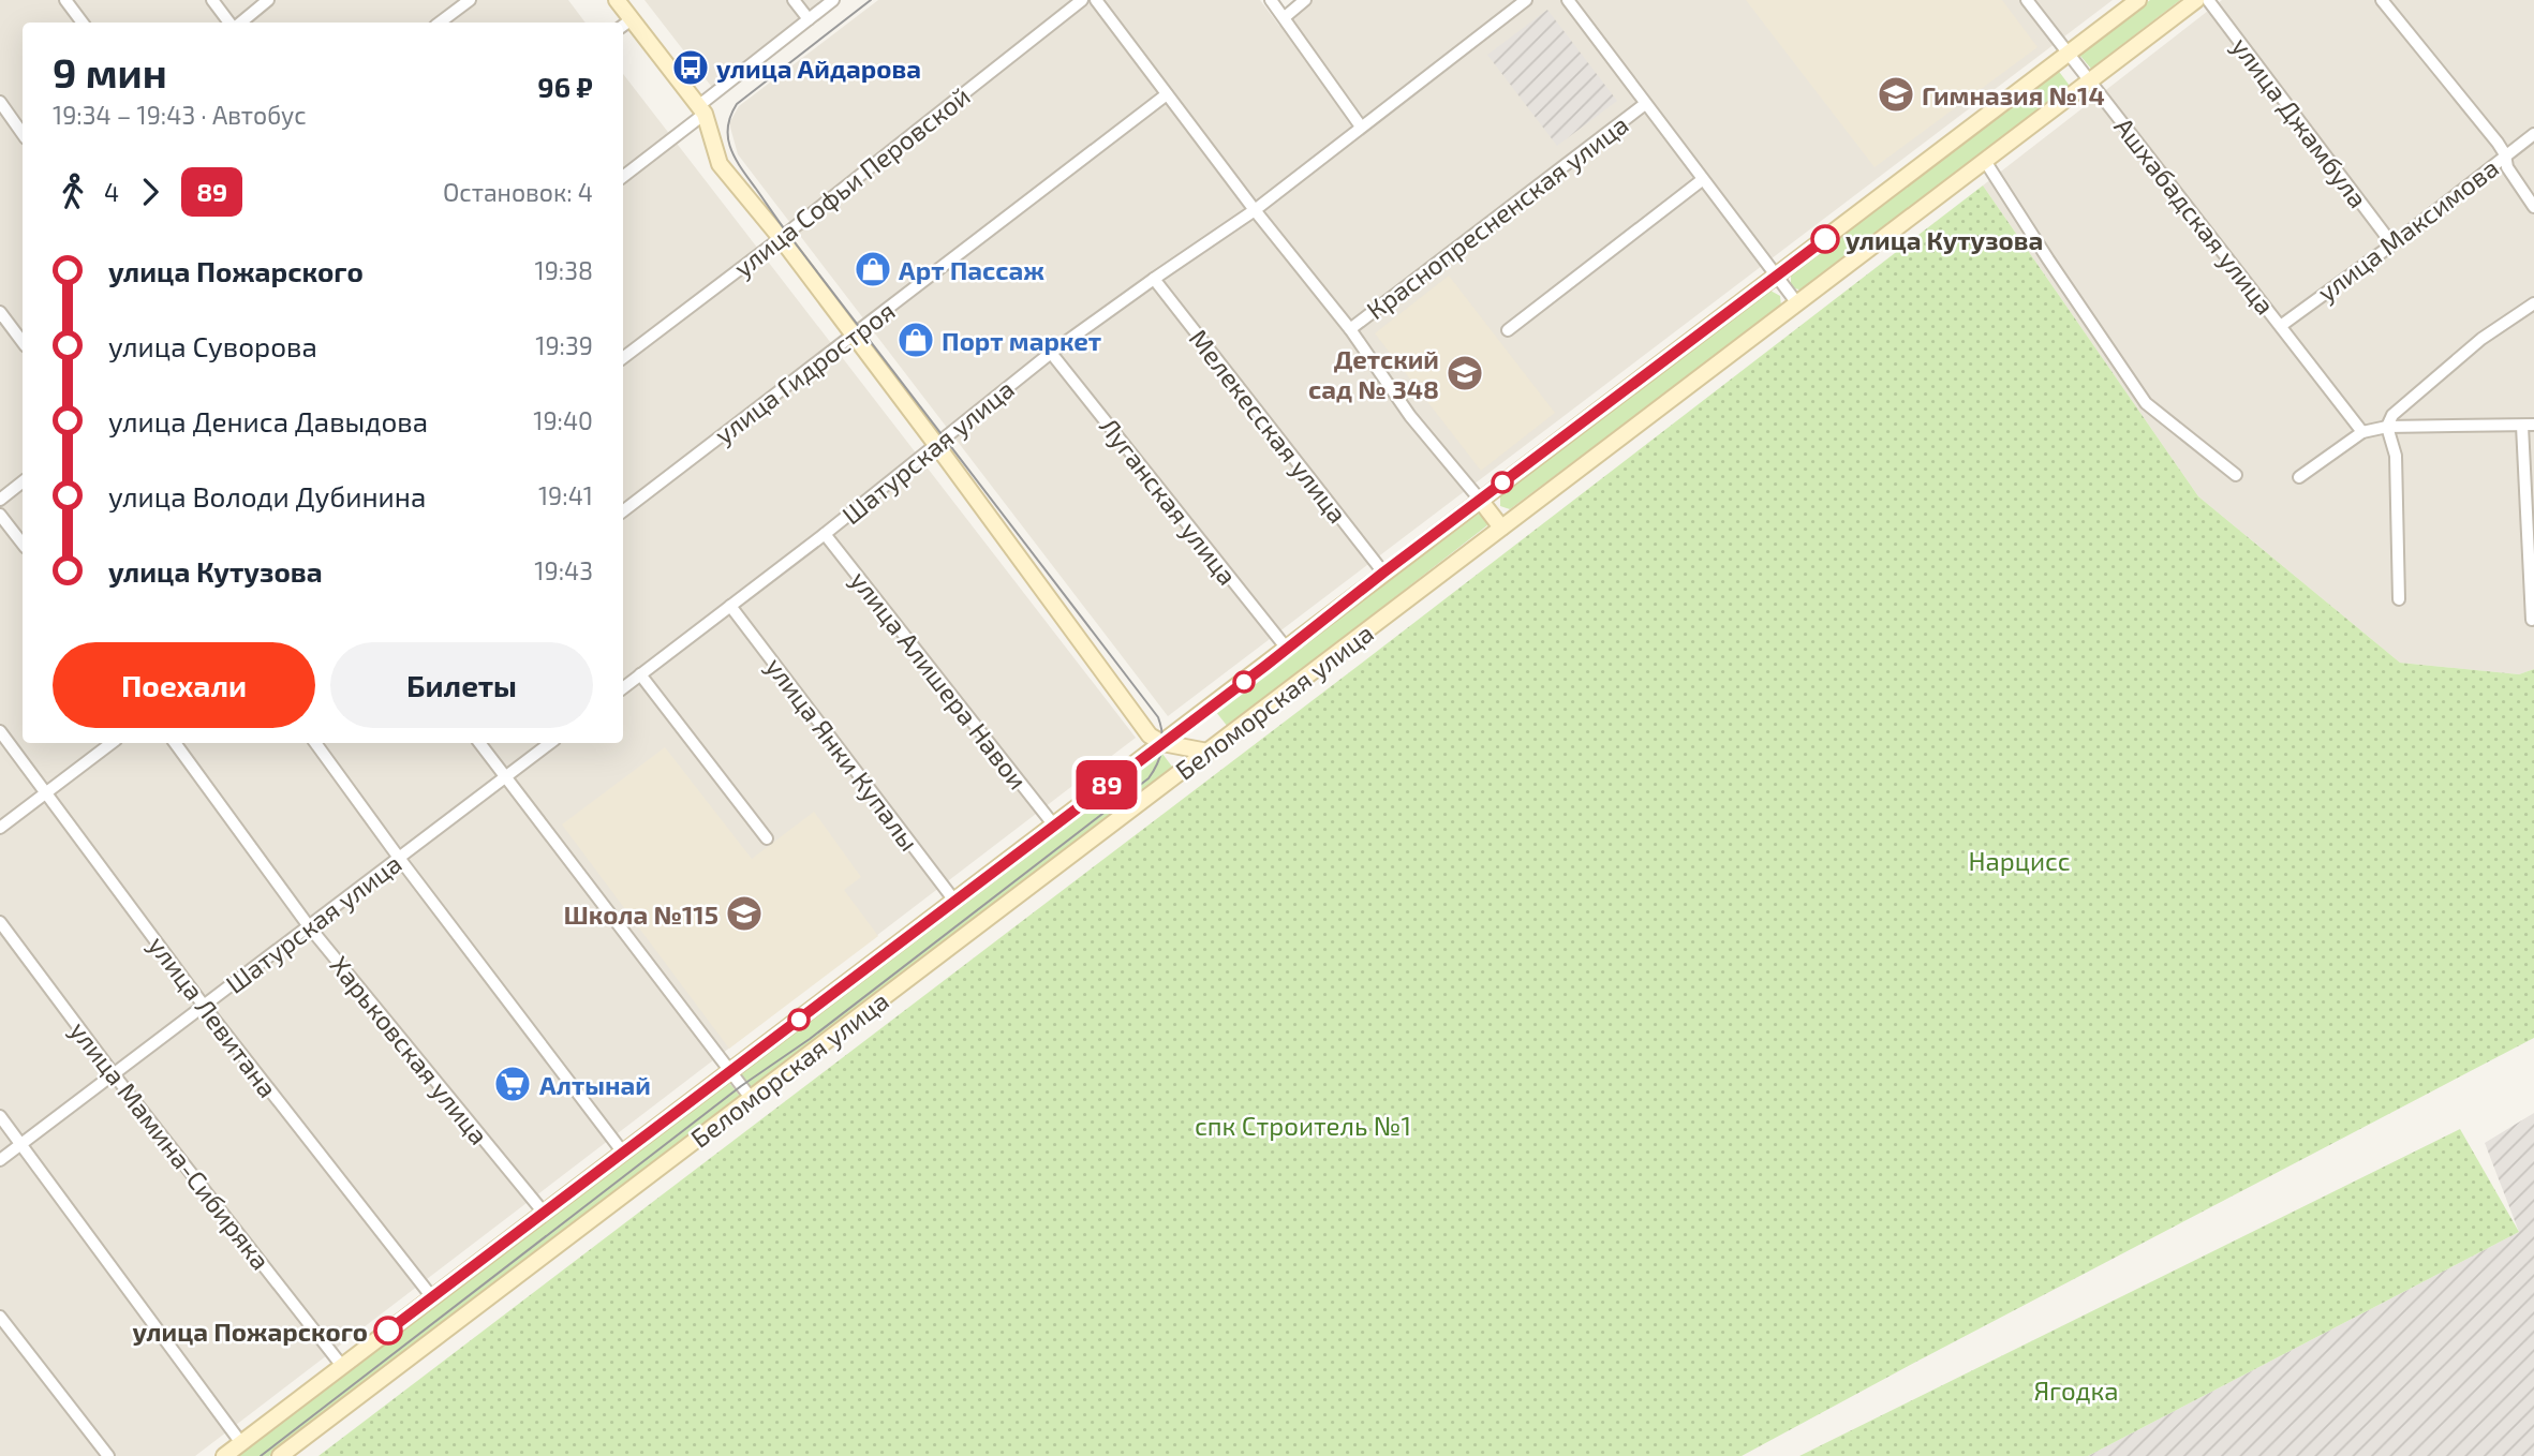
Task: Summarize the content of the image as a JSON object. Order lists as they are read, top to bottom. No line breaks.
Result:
{"streets":{"main road":["Беломорская улица"],"street":["улица Джамбула","улица Софьи Перовской","Ашхабадская улица","Краснопресненская улица","улица Максимова","улица Гидростроя","Мелекесская улица","Шатурская улица","Луганская улица","улица Алишера Навои","улица Янки Купалы","улица Левитана","Харьковская улица","улица Мамина-Сибиряка"]},"crossings":[["улица Джамбула","улица Максимова"],["Ашхабадская улица","улица Максимова"],["Ашхабадская улица","Беломорская улица"],["Мелекесская улица","Шатурская улица"],["Мелекесская улица","Беломорская улица"],["Шатурская улица","Луганская улица"],["Шатурская улица","улица Алишера Навои"],["Шатурская улица","улица Янки Купалы"],["Шатурская улица","улица Левитана"],["Шатурская улица","Харьковская улица"],["Шатурская улица","улица Мамина-Сибиряка"],["Луганская улица","Беломорская улица"],["улица Алишера Навои","Беломорская улица"],["Беломорская улица","улица Янки Купалы"],["Беломорская улица","улица Левитана"],["Беломорская улица","Харьковская улица"],["Беломорская улица","улица Мамина-Сибиряка"]],"parks":["Нарцисс","спк Строитель №1","Ягодка"],"places":{"bus stop":["улица Айдарова"],"school or university":["Гимназия №14","Детский сад № 348","Школа №115"],"other":["улица Кутузова","улица Пожарского"],"shop":["Арт Пассаж","Порт маркет"],"supermarket":["Алтынай"]},"lines":["bus line 89"],"page":{"on_map":"89","heading":["9 мин","19:34 – 19:43 · Автобус","96 ₽"],"legs":["4","89","Остановок: 4"],"list":[{"name":"улица Пожарского","value":"19:38"},{"name":"улица Суворова","value":"19:39"},{"name":"улица Дениса Давыдова","value":"19:40"},{"name":"улица Володи Дубинина","value":"19:41"},{"name":"улица Кутузова","value":"19:43"}],"buttons":["Поехали","Билеты"]}}
